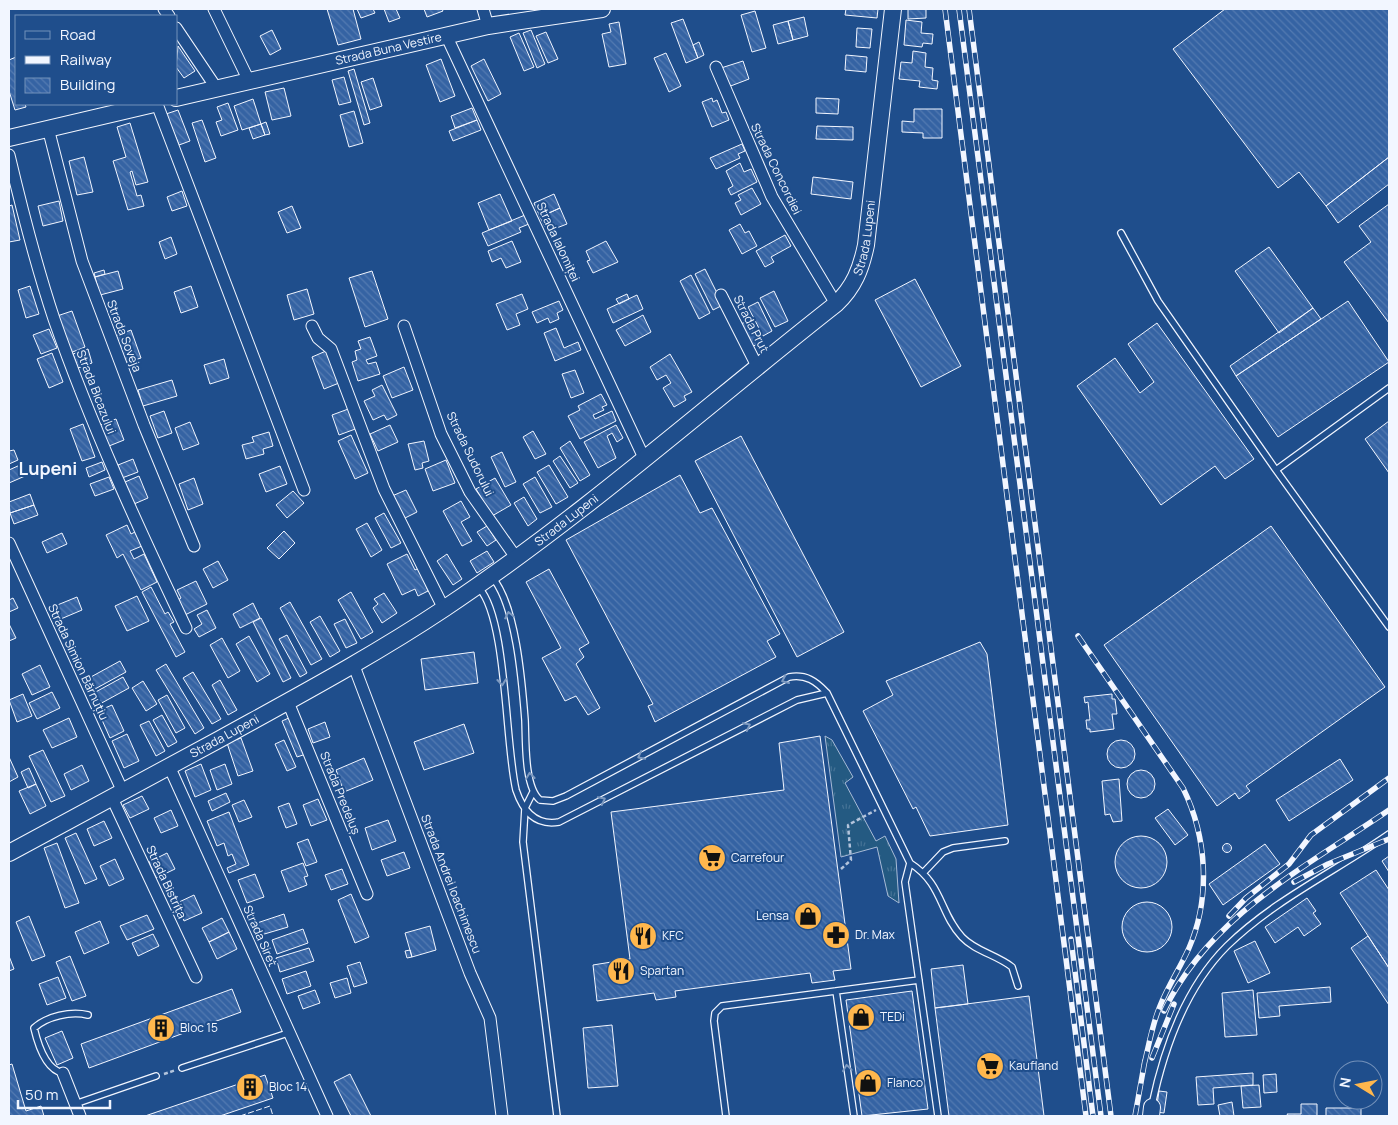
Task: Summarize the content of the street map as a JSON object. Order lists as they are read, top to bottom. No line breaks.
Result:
{"streets":{"street":["Strada Buna Vestire","Strada Concordiei","Strada Lupeni","Strada Ialomiței","Strada Prut","Strada Soveja","Strada Bicazului","Strada Sudorului","Strada Simion Bărnuțiu","Strada Predeluș","Strada Bistrița","Strada Andrei Ioachimescu","Strada Siret"]},"crossings":[["Strada Buna Vestire","Strada Ialomiței"],["Strada Concordiei","Strada Lupeni"],["Strada Lupeni","Strada Ialomiței"],["Strada Lupeni","Strada Prut"],["Strada Lupeni","Strada Sudorului"],["Strada Lupeni","Strada Simion Bărnuțiu"],["Strada Lupeni","Strada Predeluș"],["Strada Lupeni","Strada Bistrița"],["Strada Lupeni","Strada Andrei Ioachimescu"],["Strada Lupeni","Strada Siret"],["Strada Simion Bărnuțiu","Strada Bistrița"]],"districts":["Lupeni"],"places":{"supermarket":["Carrefour","Kaufland"],"shop":["Lensa","TEDi","Flanco"],"pharmacy":["Dr. Max"],"restaurant":["KFC","Spartan"],"building":["Bloc 15","Bloc 14"]},"legend":["Road","Railway","Building"],"scale_bar":"50 m","north":"left"}
